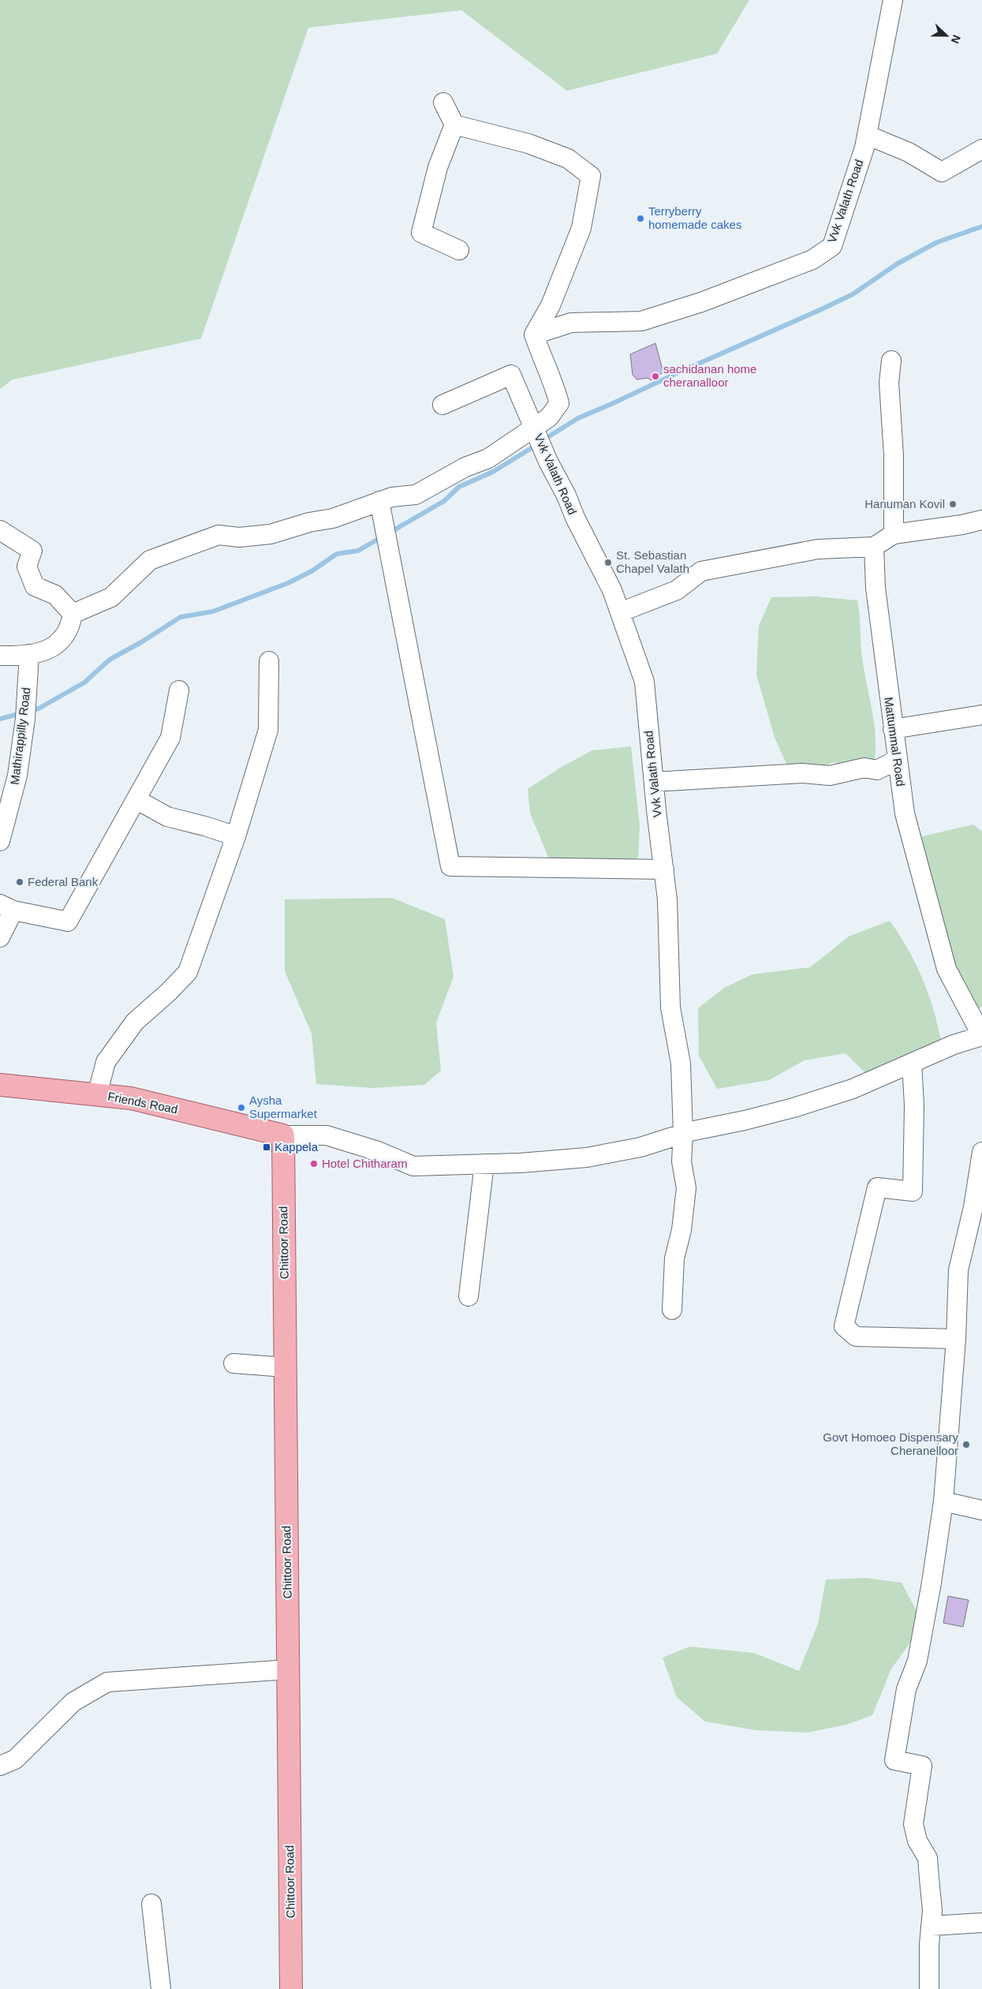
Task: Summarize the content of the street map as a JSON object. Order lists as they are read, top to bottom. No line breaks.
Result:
{"streets":{"main road":["Friends Road","Chittoor Road"],"street":["Vvk Valath Road","Mathirappilly Road","Mattummal Road"]},"crossings":[["Friends Road","Chittoor Road"]],"places":{"other":["Terryberry homemade cakes","sachidanan home cheranalloor","Hanuman Kovil","St. Sebastian Chapel Valath","Federal Bank","Aysha Supermarket","Hotel Chitharam","Govt Homoeo Dispensary Cheranelloor"],"transit":["Kappela"]},"north":"right"}
